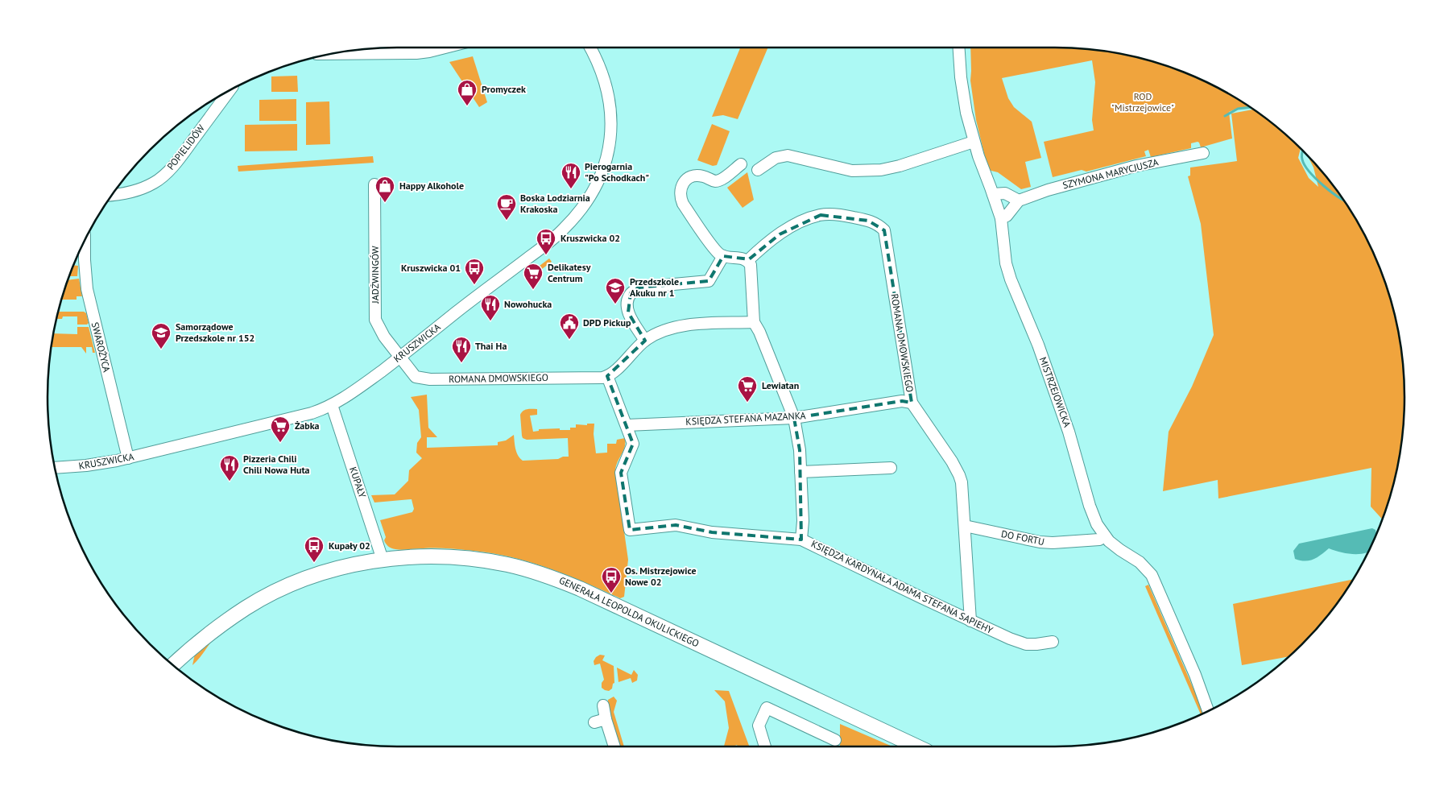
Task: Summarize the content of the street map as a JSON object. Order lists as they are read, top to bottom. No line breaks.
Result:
{"streets":{"main road":["GENERAŁA LEOPOLDA OKULICKIEGO"],"street":["POPIELIDÓW","SZYMONA MARYCJUSZA","JADŹWINGÓW","KRUSZWICKA","ROMANA DMOWSKIEGO","SWAROŻYCA","MISTRZEJOWICKA","KSIĘDZA STEFANA MAZANKA","KUPAŁY","DO FORTU","KSIĘDZA KARDYNAŁA ADAMA STEFANA SAPIEHY"]},"crossings":[["JADŹWINGÓW","KRUSZWICKA"],["JADŹWINGÓW","ROMANA DMOWSKIEGO"],["KRUSZWICKA","ROMANA DMOWSKIEGO"],["KRUSZWICKA","SWAROŻYCA"],["KRUSZWICKA","KUPAŁY"],["ROMANA DMOWSKIEGO","KSIĘDZA STEFANA MAZANKA"],["ROMANA DMOWSKIEGO","DO FORTU"],["ROMANA DMOWSKIEGO","KSIĘDZA KARDYNAŁA ADAMA STEFANA SAPIEHY"],["MISTRZEJOWICKA","DO FORTU"],["KSIĘDZA STEFANA MAZANKA","KSIĘDZA KARDYNAŁA ADAMA STEFANA SAPIEHY"],["KUPAŁY","GENERAŁA LEOPOLDA OKULICKIEGO"]],"parks":["ROD \"Mistrzejowice\""],"places":{"shop":["Promyczek","Happy Alkohole"],"restaurant":["Pierogarnia \"Po Schodkach\"","Nowohucka","Thai Ha","Pizzeria Chili Chili Nowa Huta"],"cafe":["Boska Lodziarnia Krakoska"],"bus stop":["Kruszwicka 02","Kruszwicka 01","Kupały 02","Os. Mistrzejowice Nowe 02"],"supermarket":["Delikatesy Centrum","Lewiatan","Żabka"],"school or university":["Przedszkole Akuku nr 1","Samorządowe Przedszkole nr 152"],"public building":["DPD Pickup"]}}
